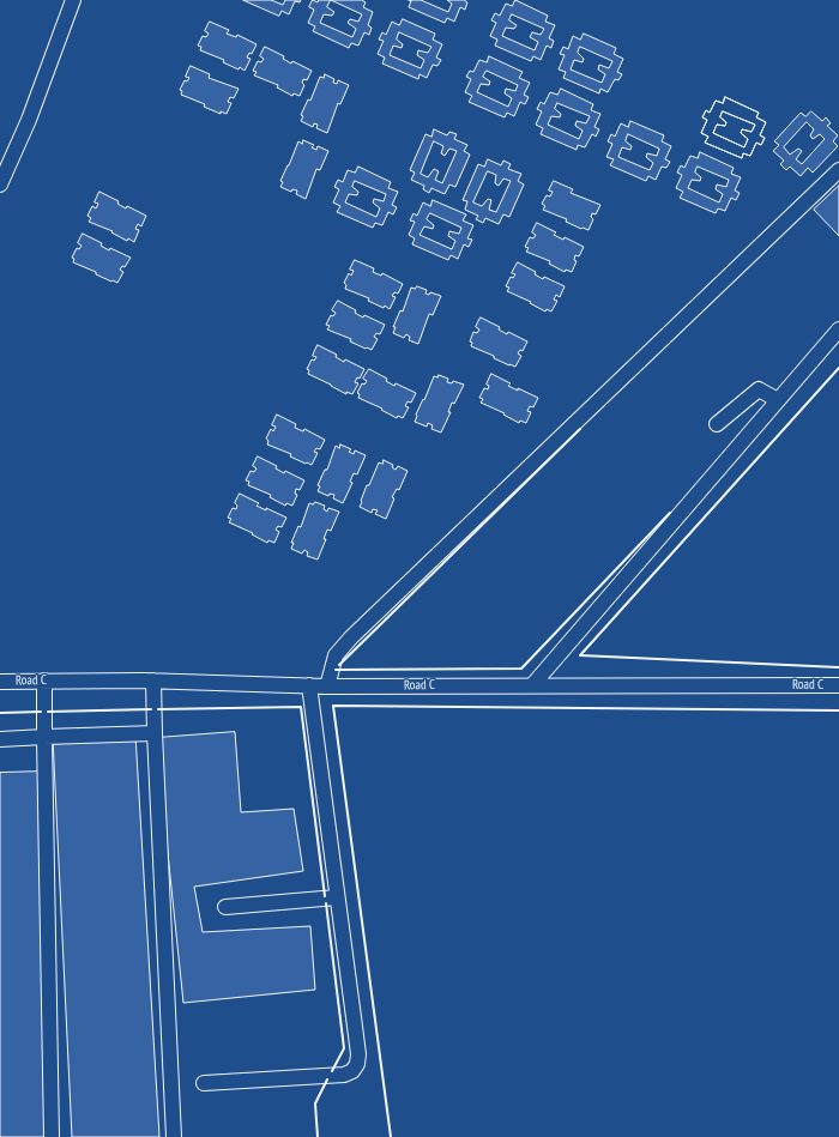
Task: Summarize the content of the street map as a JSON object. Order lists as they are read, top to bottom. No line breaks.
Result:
{"streets":{"street":["Road C"]}}
